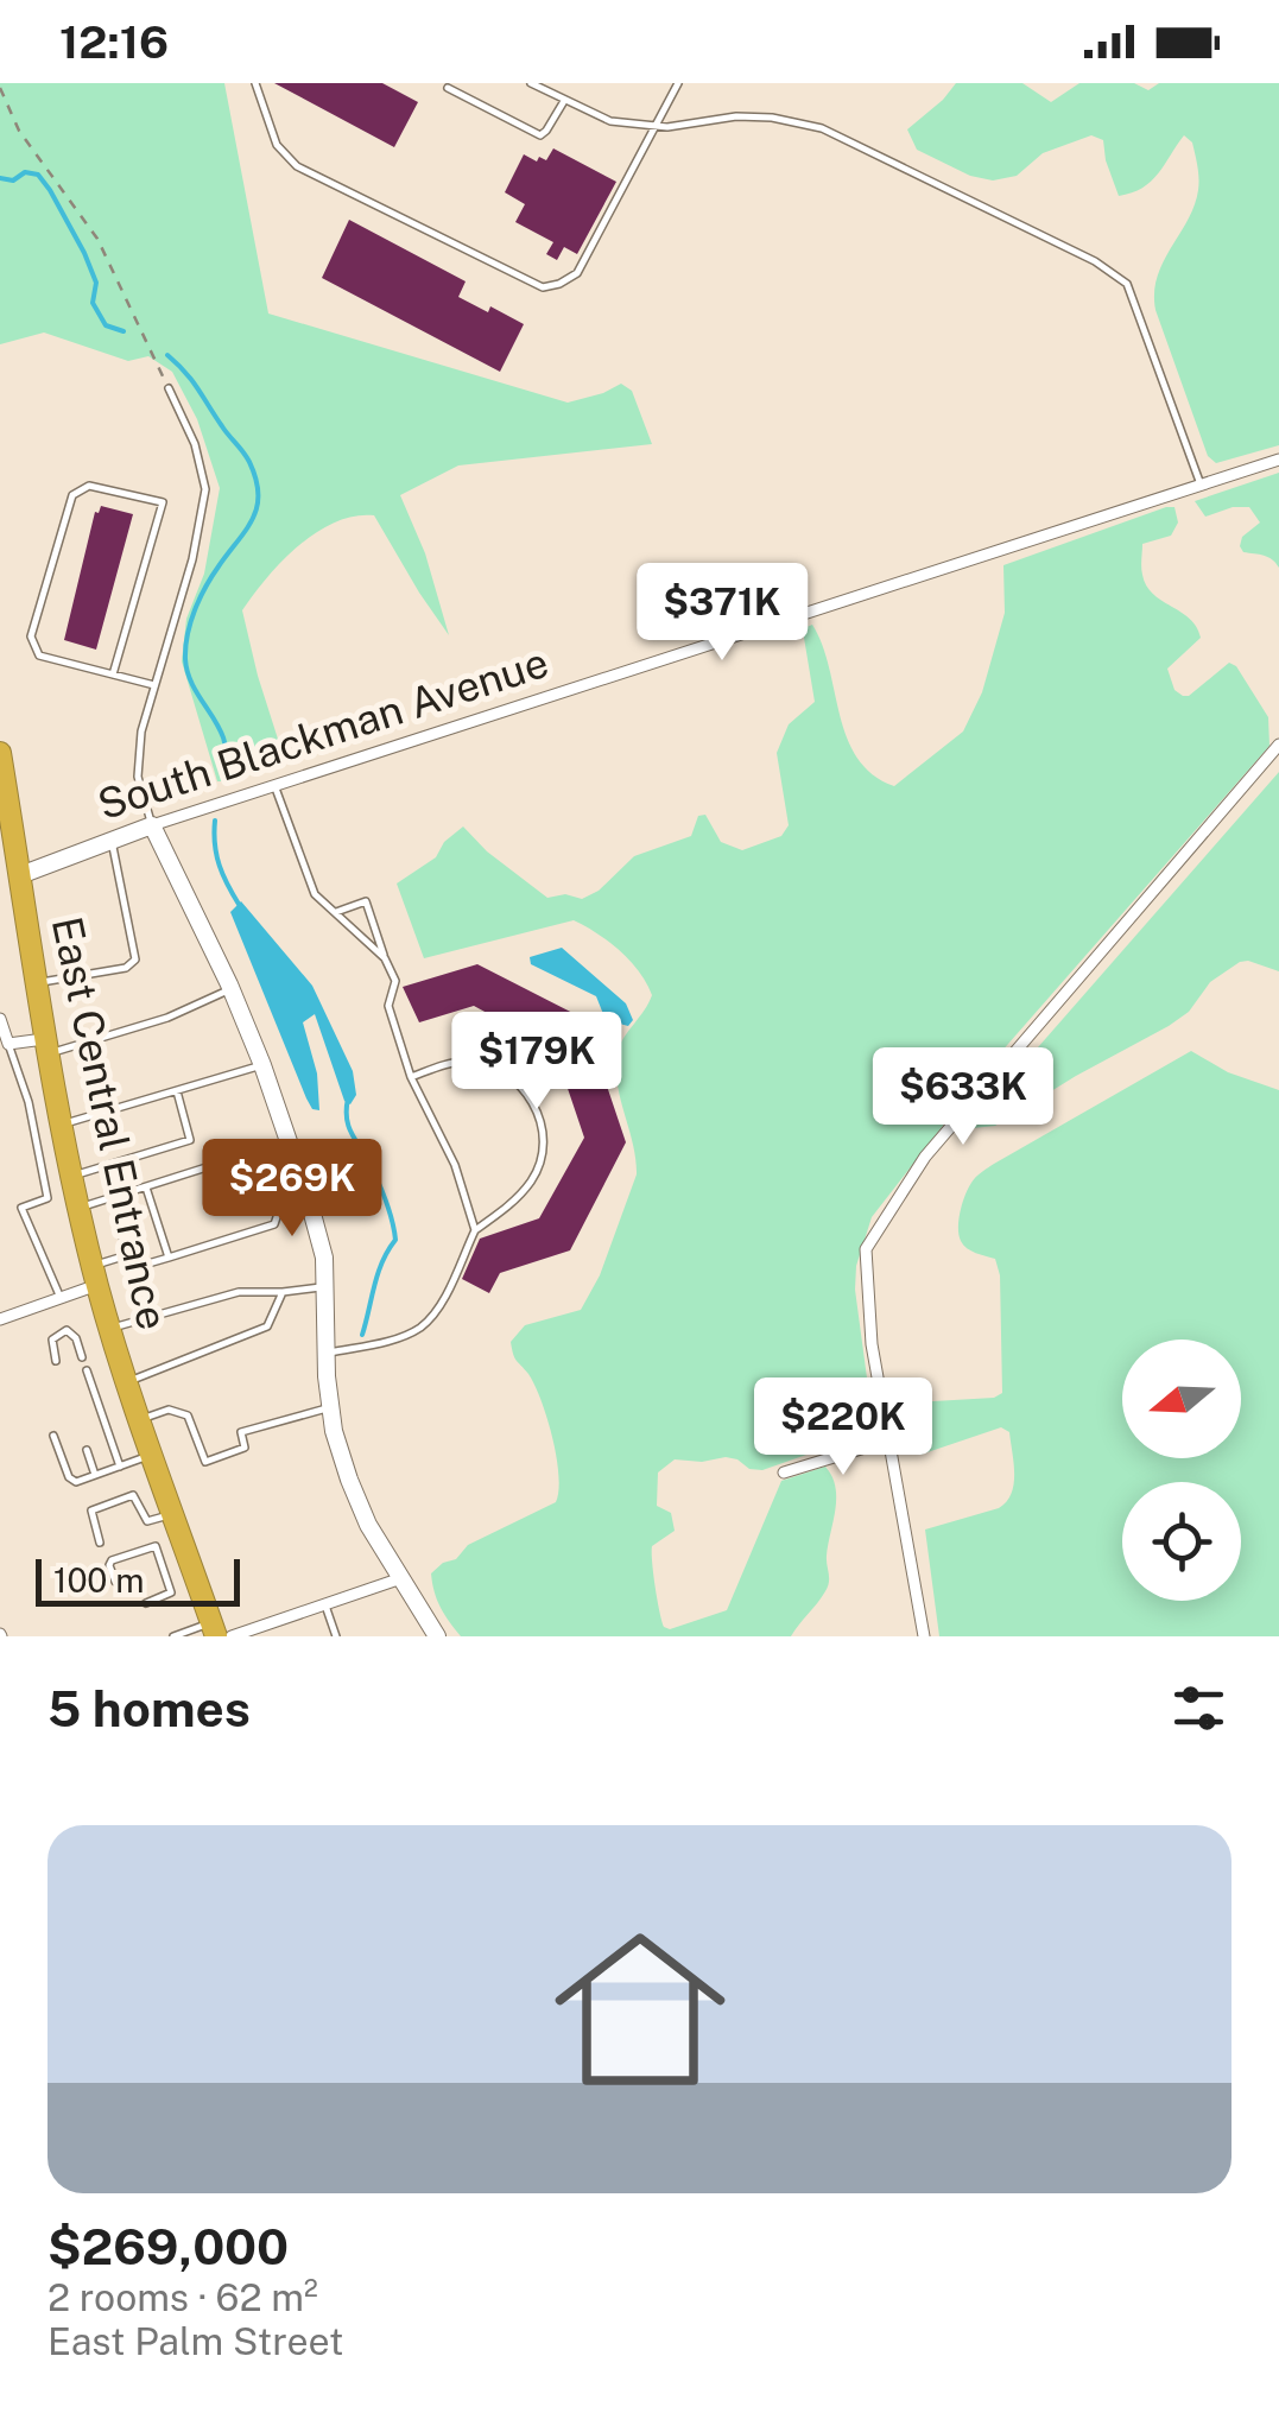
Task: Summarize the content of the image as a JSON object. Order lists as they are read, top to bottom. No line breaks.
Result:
{"streets":{"highway":["East Central Entrance"],"street":["South Blackman Avenue"]},"crossings":[["South Blackman Avenue","East Central Entrance"]],"scale_bar":"100 m","north":"left","page":{"status":"12:16","price":["$371K","$179K","$633K","$269K","$220K"],"scale":"100 m","heading":"5 homes","list":[{"name":"$269,000","note":"2 rooms · 62 m² · East Palm Street"}]}}
